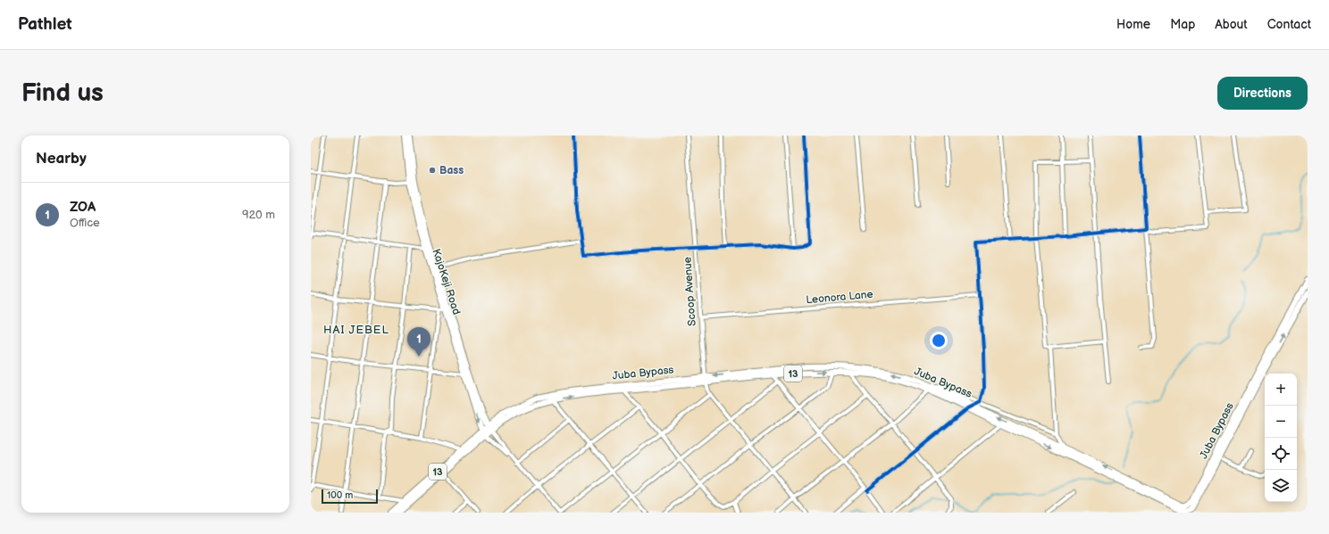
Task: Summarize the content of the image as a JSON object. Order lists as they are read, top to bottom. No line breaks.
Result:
{"streets":{"main road":["KajoKeji Road","Juba Bypass","13"],"street":["Scoop Avenue","Leonora Lane"]},"crossings":[["KajoKeji Road","Juba Bypass"],["KajoKeji Road","13"],["Scoop Avenue","Leonora Lane"],["Scoop Avenue","Juba Bypass"]],"districts":["HAI JEBEL"],"places":["Bass"],"scale_bar":"100 m","page":{"header":"Pathlet","nav":["Home","Map","About","Contact"],"buttons":"Directions","title":"Find us","heading":"Nearby","list":[{"mark":"1","name":"ZOA","note":"Office","value":"920 m"}],"pins":"1","map_buttons":["+","−"],"scale":"100 m"}}
